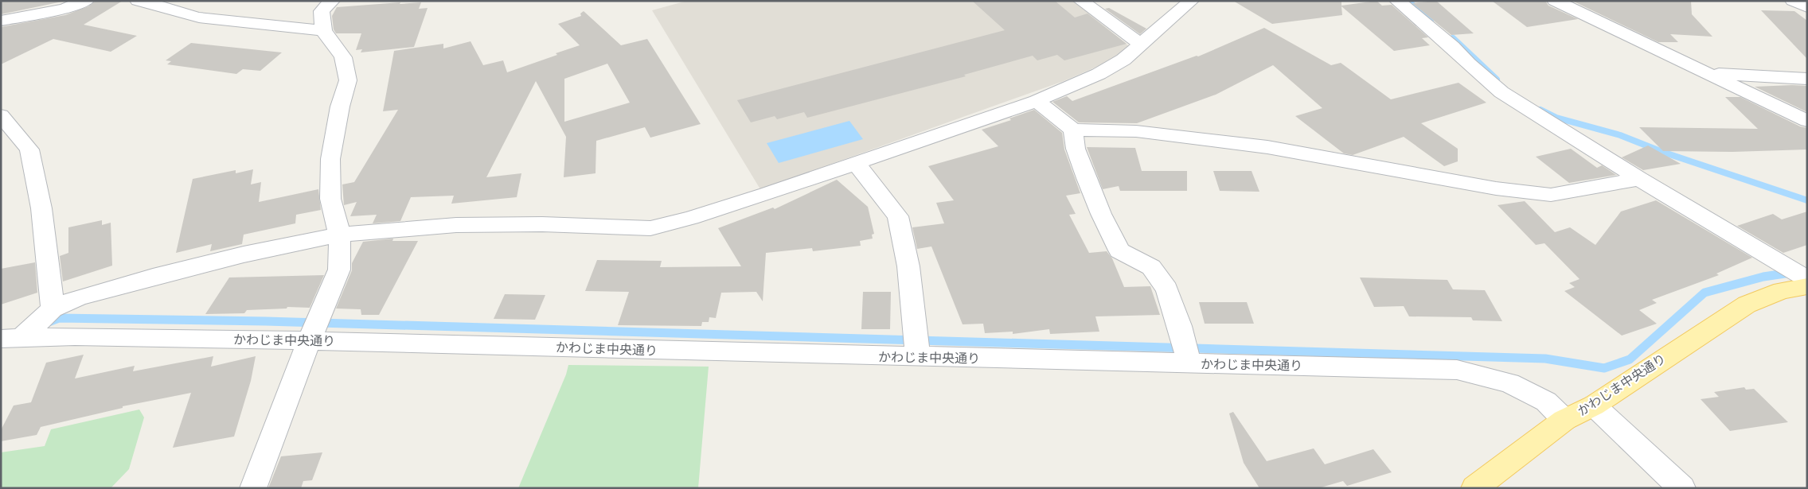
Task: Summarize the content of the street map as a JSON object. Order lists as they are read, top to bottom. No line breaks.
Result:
{"streets":{"main road":["かわじま中央通り"]}}
